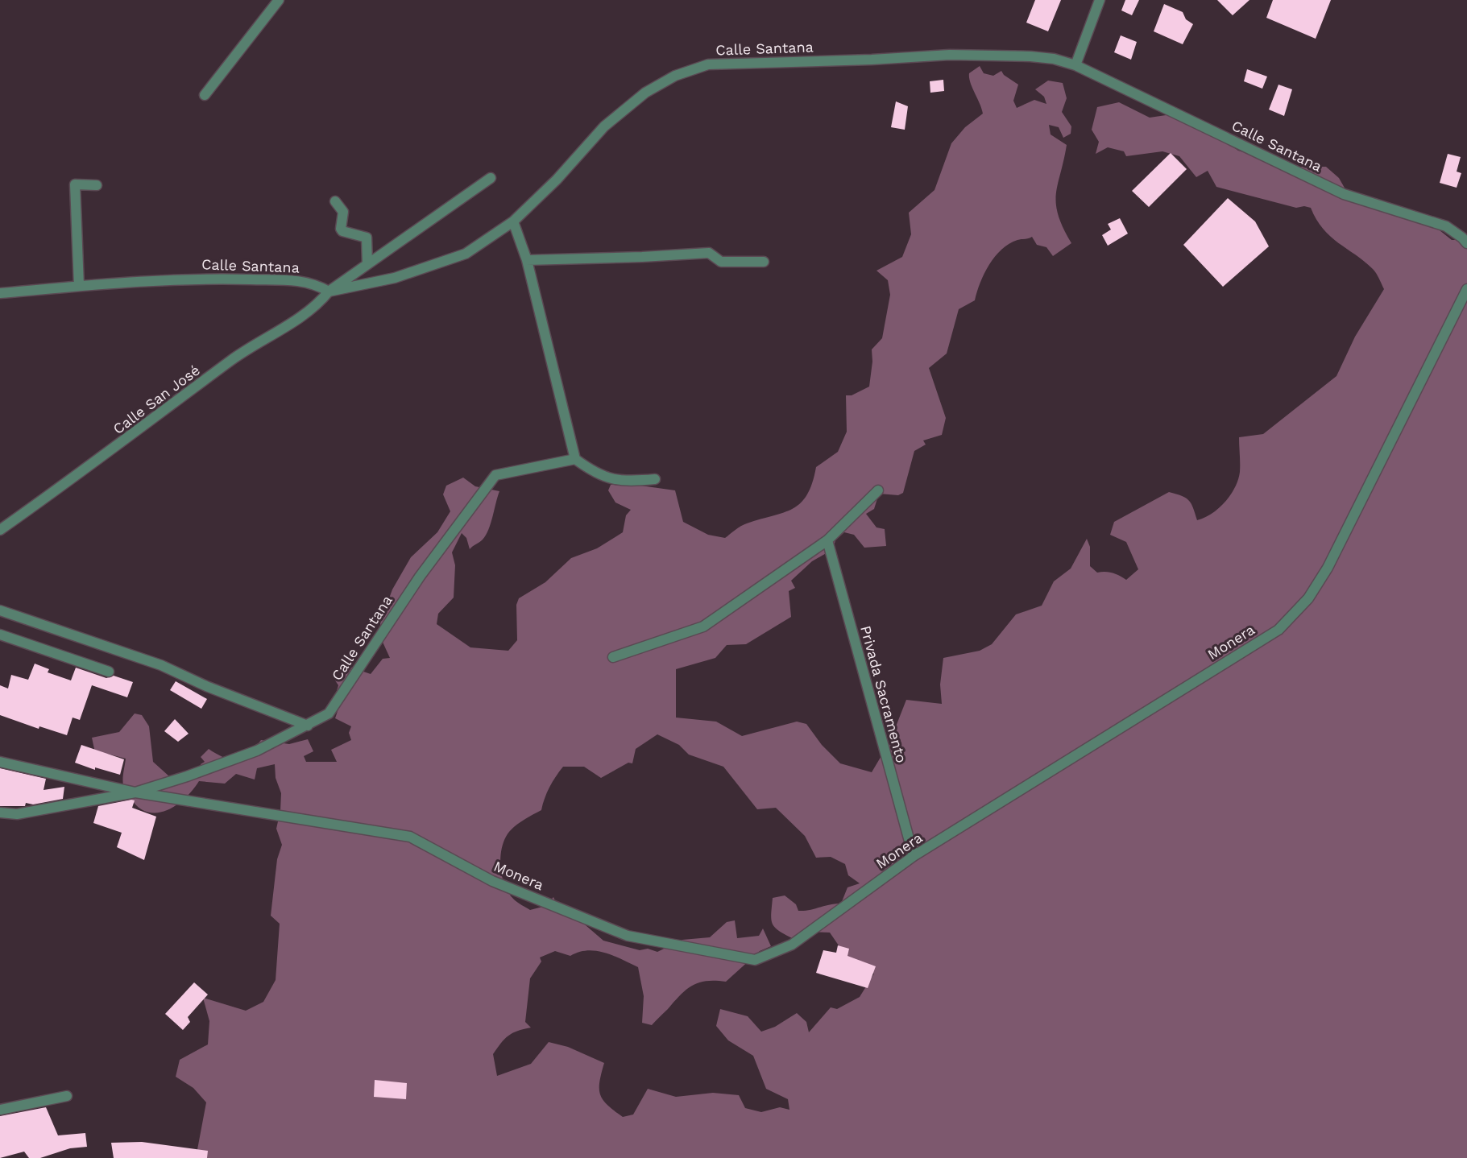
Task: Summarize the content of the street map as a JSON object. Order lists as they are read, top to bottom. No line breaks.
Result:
{"streets":{"street":["Calle Santana","Calle San José","Monera","Privada Sacramento"]},"crossings":[["Calle Santana","Calle San José"],["Calle Santana","Monera"],["Monera","Privada Sacramento"]]}
